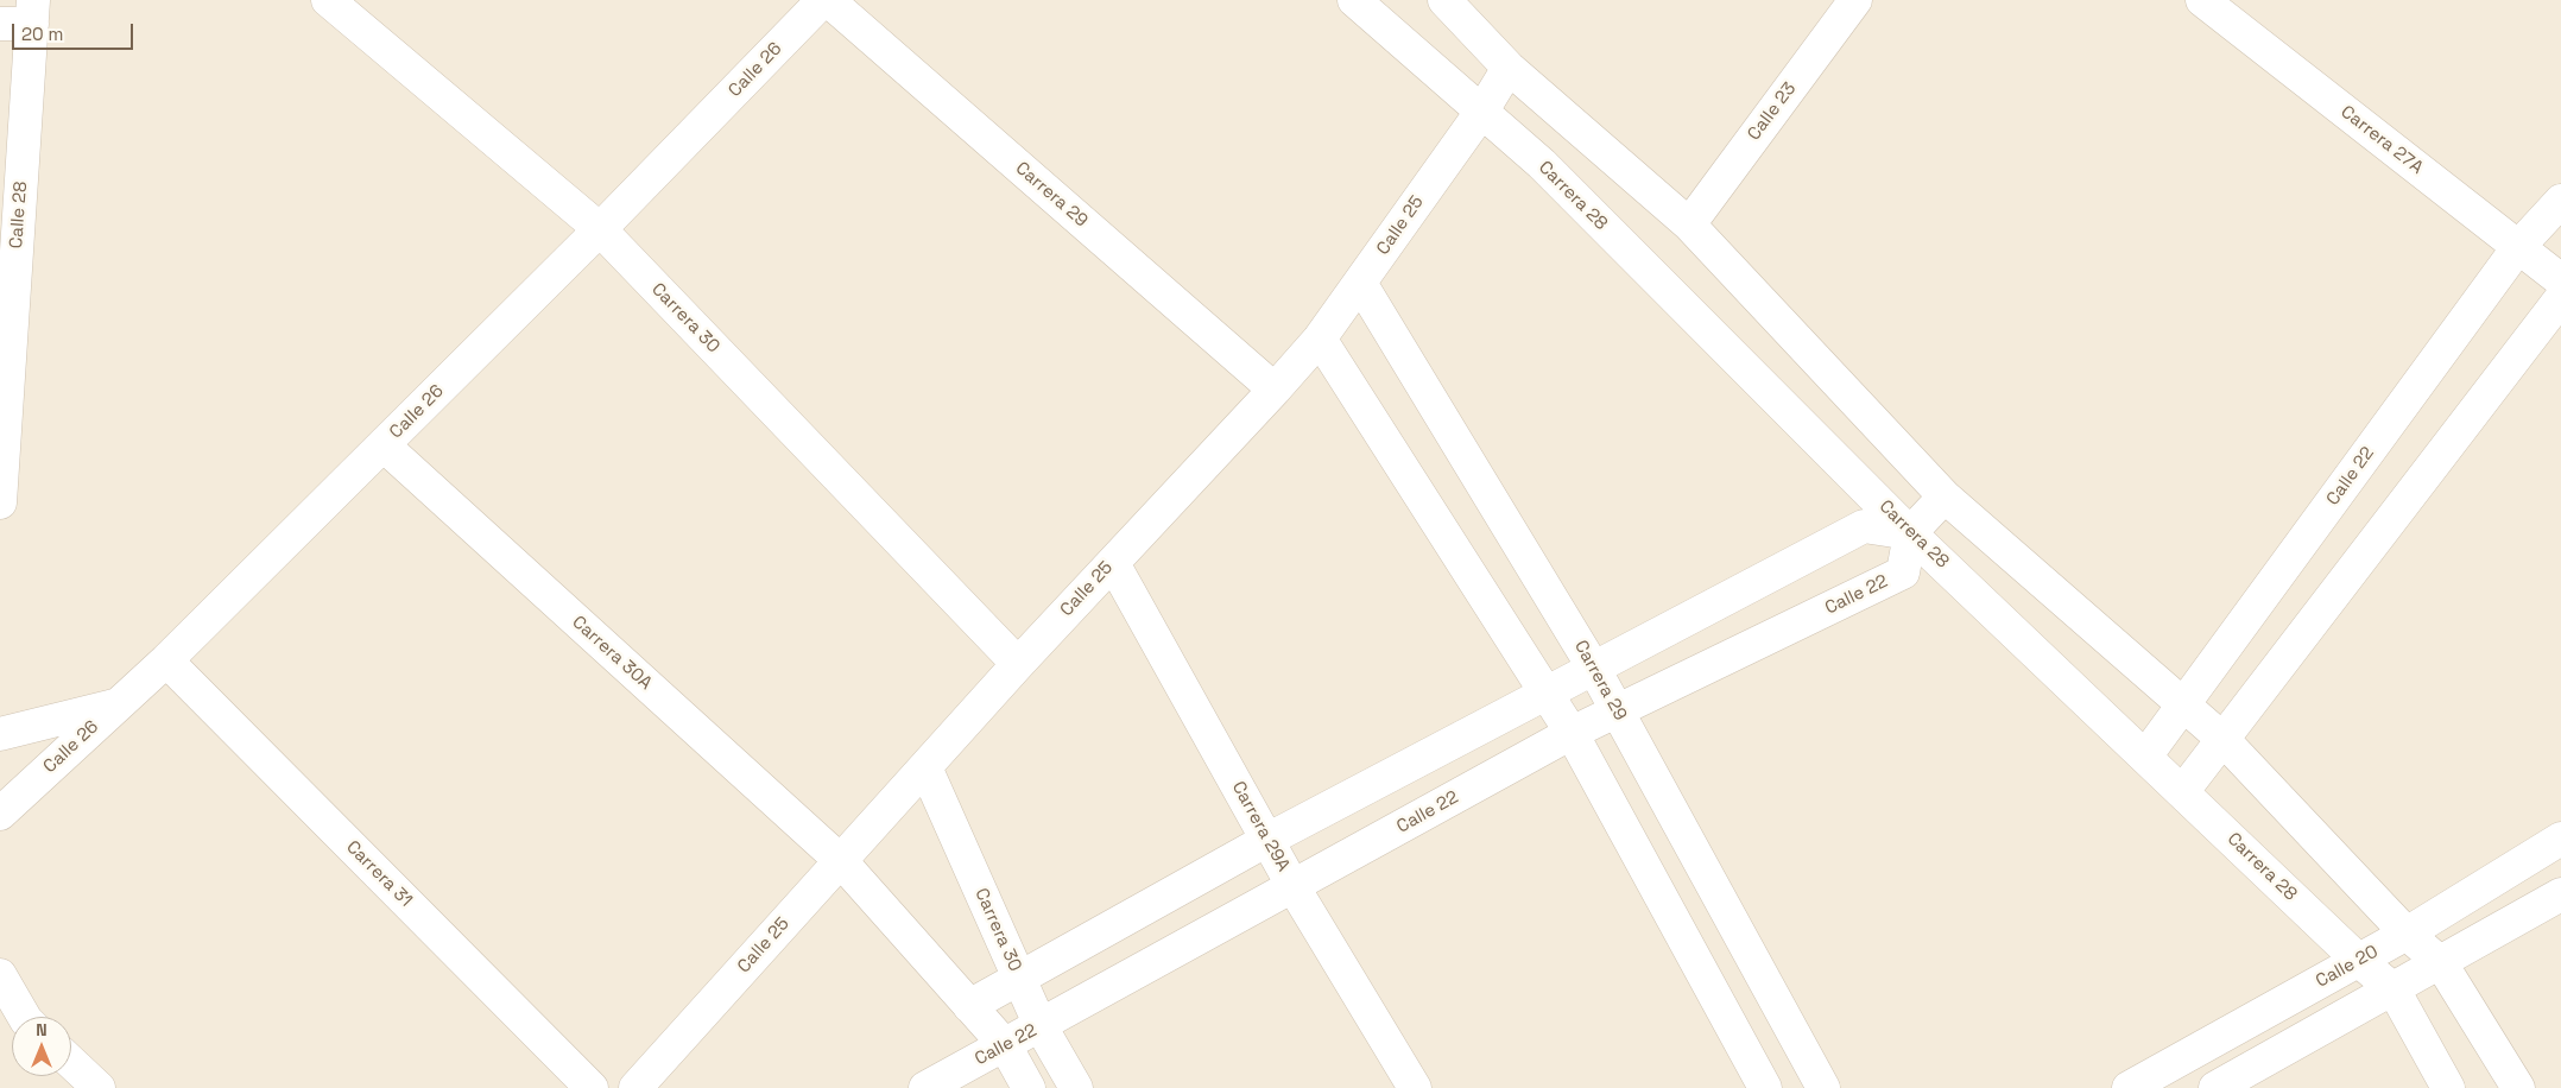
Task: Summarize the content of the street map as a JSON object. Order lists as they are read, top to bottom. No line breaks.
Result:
{"streets":{"street":["Calle 26","Calle 23","Carrera 27A","Carrera 29","Carrera 28","Calle 28","Calle 25","Carrera 30","Calle 22","Carrera 30A","Carrera 29A","Carrera 31","Calle 20"]},"crossings":[["Calle 26","Carrera 30"],["Calle 26","Carrera 30A"],["Calle 26","Carrera 31"],["Carrera 27A","Calle 22"],["Carrera 29","Calle 25"],["Carrera 29","Calle 22"],["Carrera 28","Calle 25"],["Carrera 28","Calle 22"],["Carrera 28","Calle 20"],["Calle 25","Carrera 30"],["Calle 25","Carrera 30A"],["Calle 25","Carrera 29A"],["Carrera 30","Calle 22"],["Calle 22","Carrera 29A"]],"scale_bar":"20 m","north":"top"}
